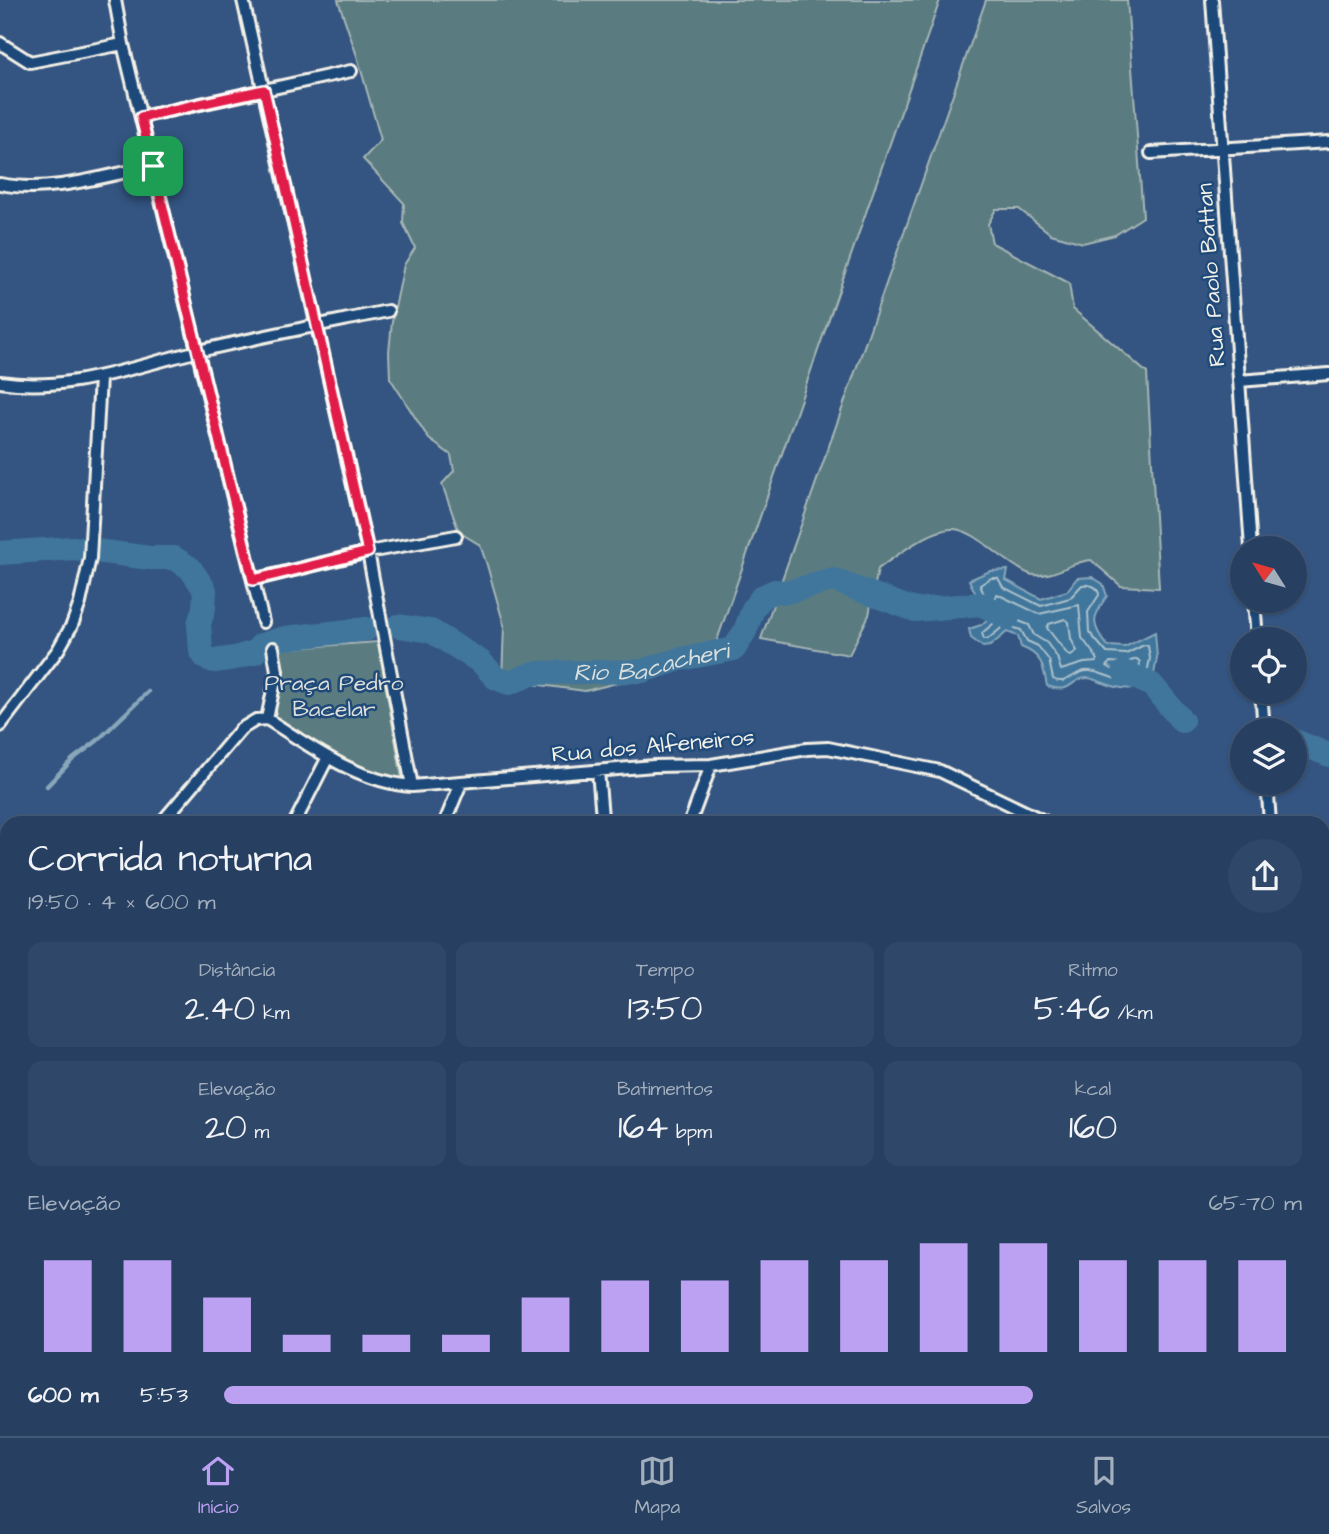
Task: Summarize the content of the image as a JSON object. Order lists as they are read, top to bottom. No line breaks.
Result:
{"streets":{"street":["Rua Paolo Battan","Rua dos Alfeneiros"]},"water":["Rio Bacacheri"],"parks":["Praça Pedro Bacelar"],"north":"top left","page":{"heading":["Corrida noturna","19:50 · 4 × 600 m"],"stats":[["Distância","2.40 km"],["Tempo","13:50"],["Ritmo","5:46 /km"],["Elevação","20 m"],["Batimentos","164 bpm"],["kcal","160"]],"chart":["Elevação","65–70 m"],"list":[{"name":"600 m","note":"5:53"}],"tabs":["Início","Mapa","Salvos"]}}
